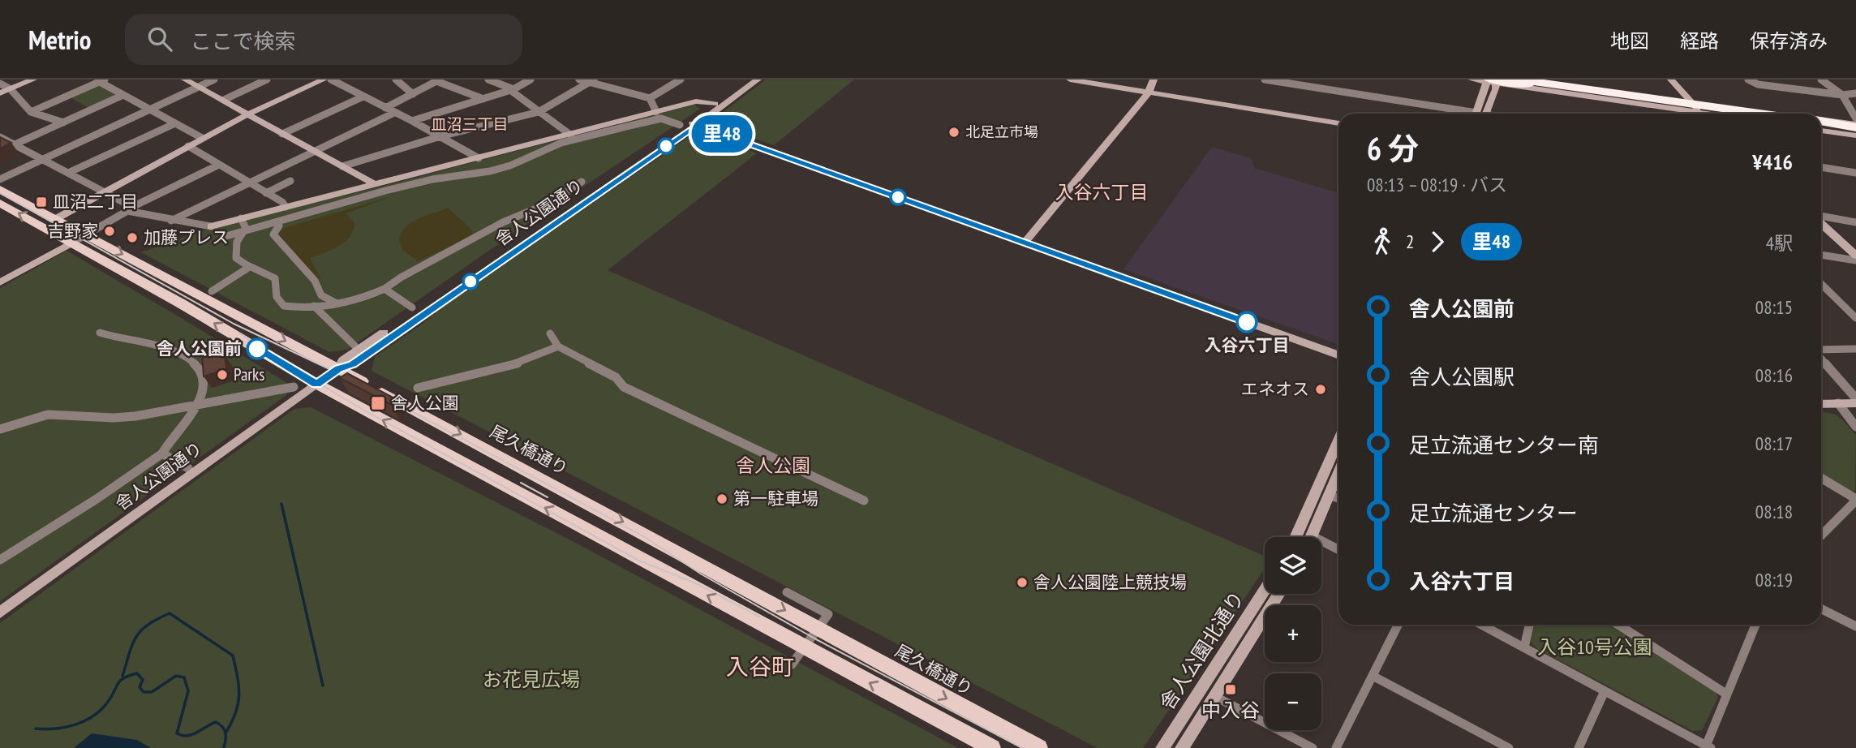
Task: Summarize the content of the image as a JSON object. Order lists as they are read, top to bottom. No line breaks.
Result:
{"streets":{"main road":["尾久橋通り"],"street":["舎人公園通り","舎人公園北通り"]},"crossings":[["舎人公園通り","尾久橋通り"]],"districts":["皿沼三丁目","入谷六丁目","舎人公園","入谷町"],"parks":["入谷10号公園","お花見広場"],"places":{"other":["北足立市場","吉野家","加藤プレス","入谷六丁目","舎人公園前","Parks","エネオス","第一駐車場","舎人公園陸上競技場"],"transit":["皿沼二丁目","舎人公園","中入谷"]},"lines":["bus line 里48"],"page":{"header":"Metrio","search":"ここで検索","nav":["地図","経路","保存済み"],"on_map":"里48","heading":["6 分","08:13 – 08:19 · バス","¥416"],"legs":["2","里48","4駅"],"list":[{"name":"舎人公園前","value":"08:15"},{"name":"舎人公園駅","value":"08:16"},{"name":"足立流通センター南","value":"08:17"},{"name":"足立流通センター","value":"08:18"},{"name":"入谷六丁目","value":"08:19"}],"map_buttons":["+","−"]}}
